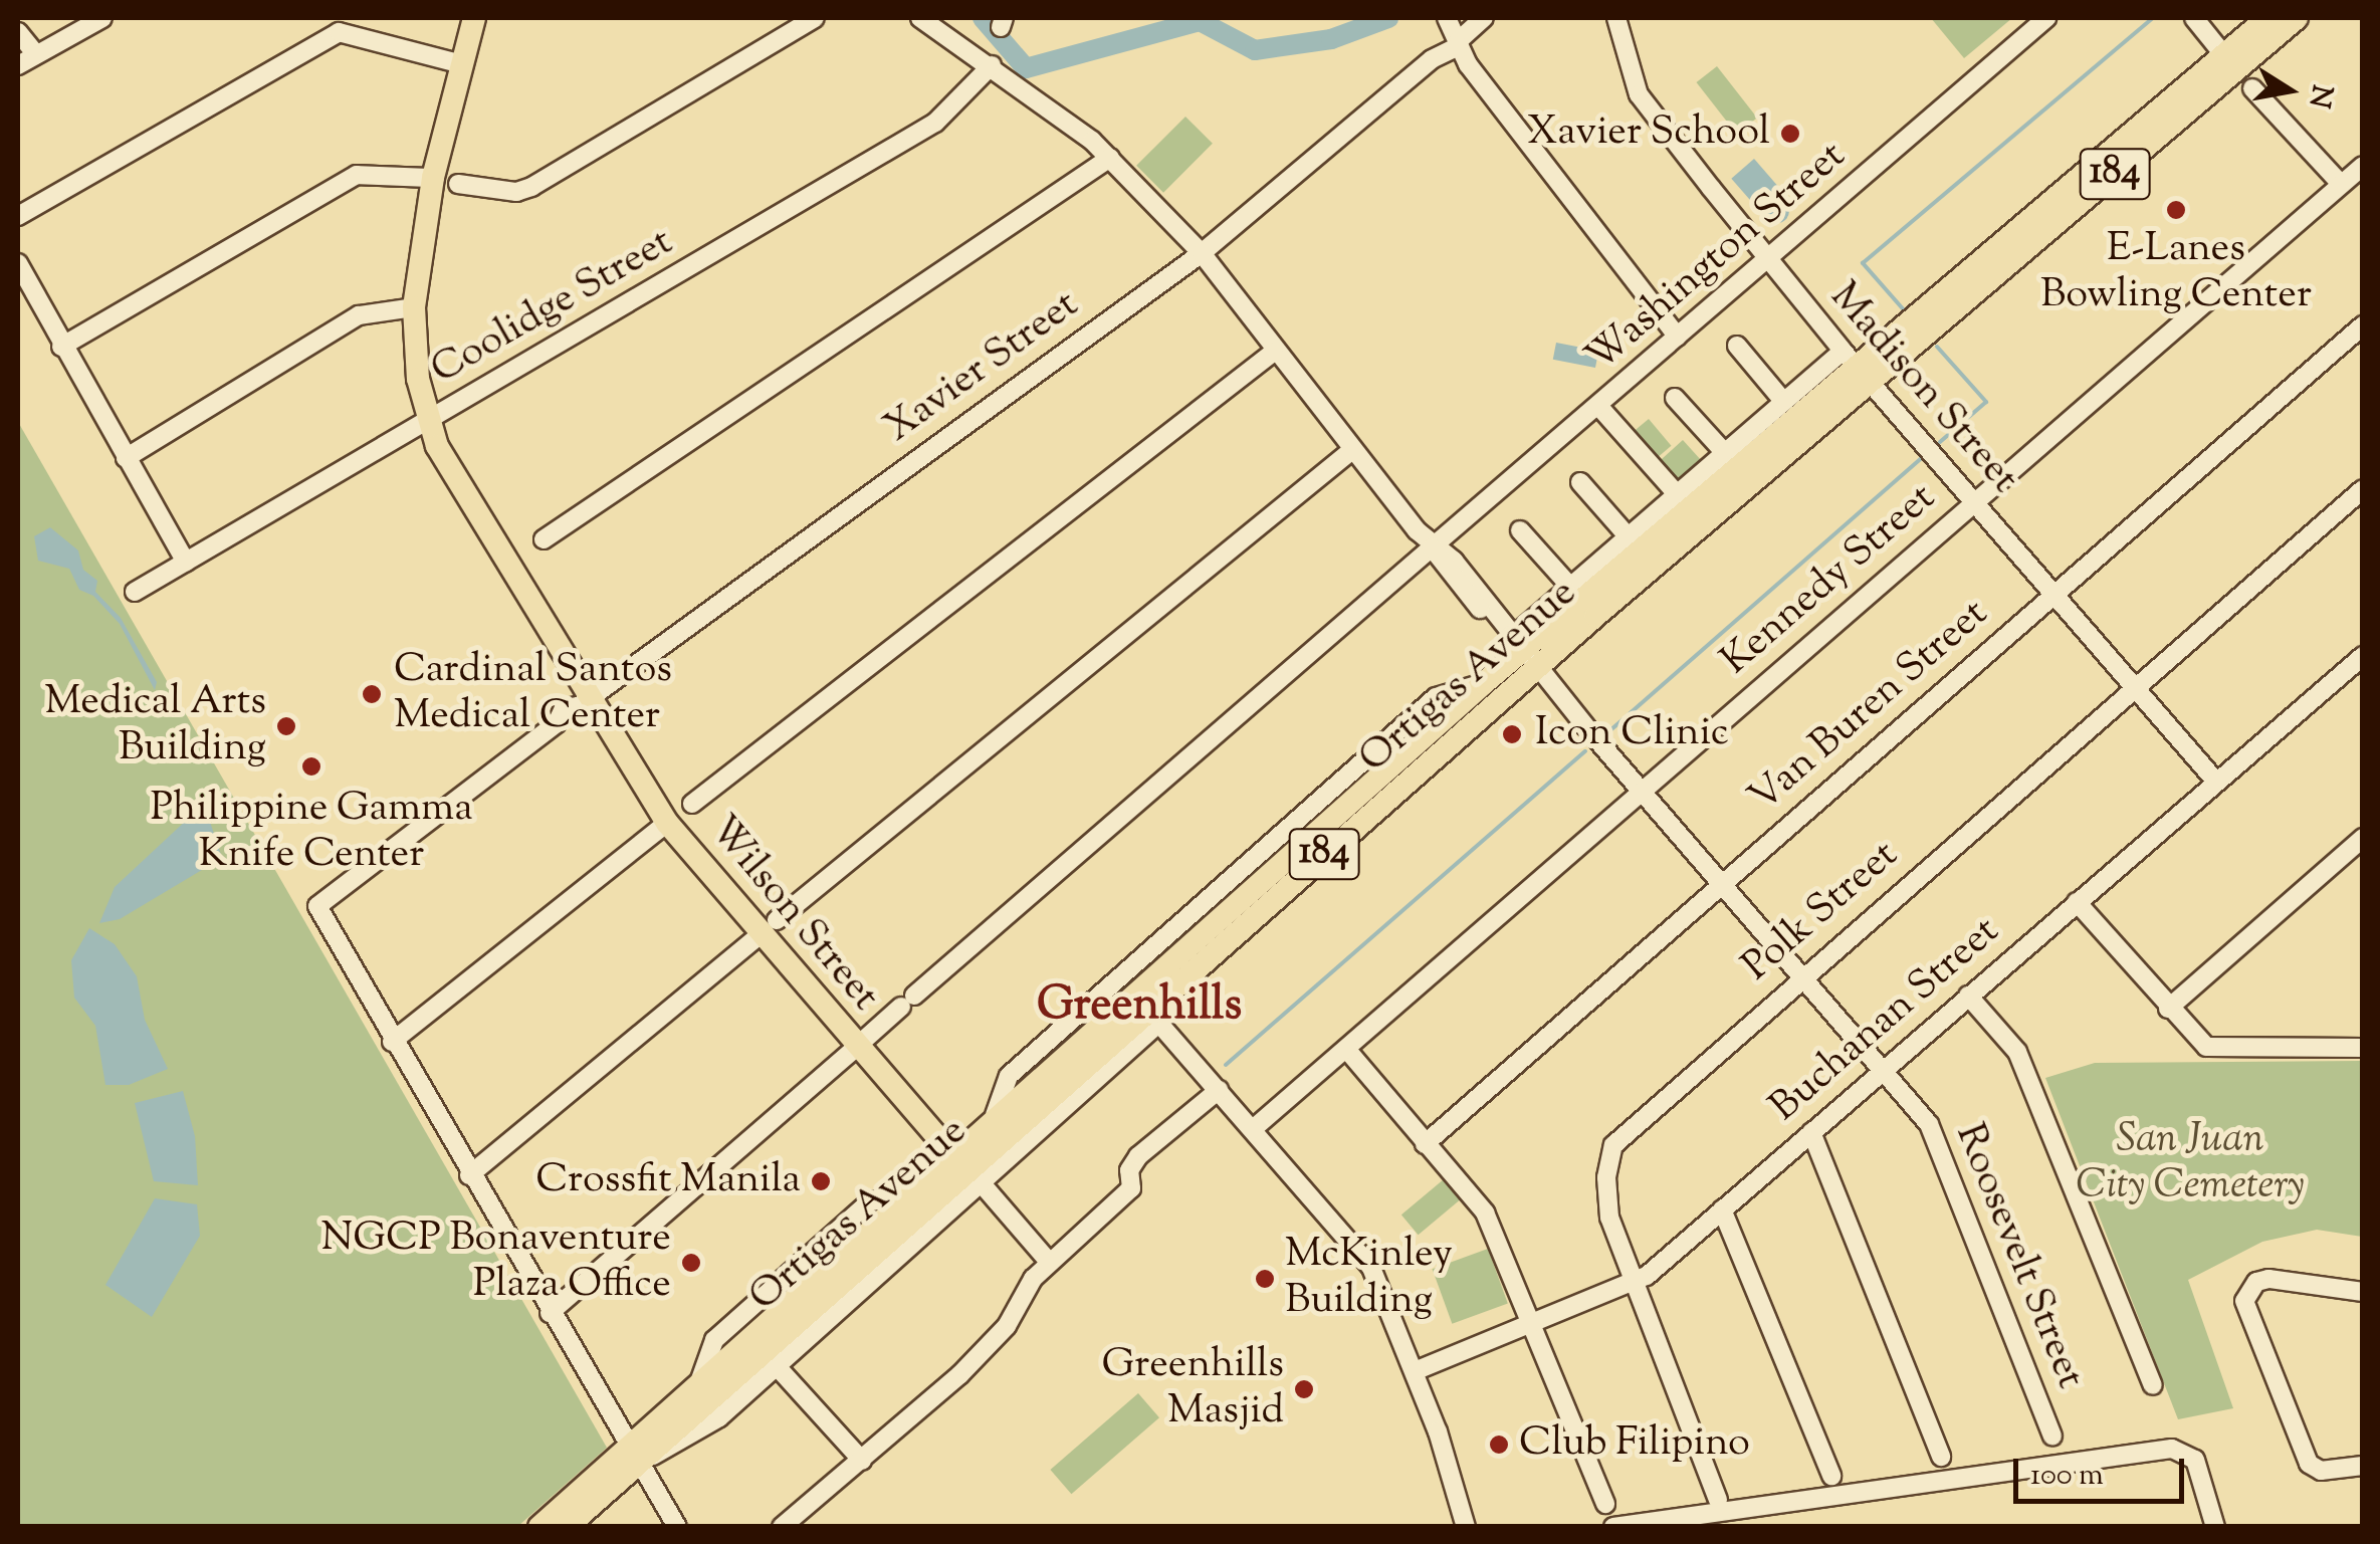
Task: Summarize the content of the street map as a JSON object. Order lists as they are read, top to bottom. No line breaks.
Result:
{"streets":{"main road":["184","Ortigas Avenue","Wilson Street"],"street":["Washington Street","Coolidge Street","Xavier Street","Madison Street","Kennedy Street","Van Buren Street","Polk Street","Buchanan Street","Roosevelt Street"]},"crossings":[["Washington Street","Madison Street"],["Washington Street","Wilson Street"],["Coolidge Street","Wilson Street"],["Xavier Street","Wilson Street"],["Madison Street","Kennedy Street"],["Madison Street","Ortigas Avenue"],["Madison Street","Van Buren Street"],["Madison Street","Polk Street"],["Madison Street","Buchanan Street"],["Kennedy Street","Roosevelt Street"],["Ortigas Avenue","Wilson Street"],["Ortigas Avenue","Roosevelt Street"],["Van Buren Street","Roosevelt Street"],["Polk Street","Buchanan Street"],["Polk Street","Roosevelt Street"],["Buchanan Street","Roosevelt Street"]],"districts":["Greenhills"],"parks":["San Juan City Cemetery"],"places":["Xavier School","E-Lanes Bowling Center","Cardinal Santos Medical Center","Medical Arts Building","Icon Clinic","Philippine Gamma Knife Center","Crossfit Manila","NGCP Bonaventure Plaza Office","McKinley Building","Greenhills Masjid","Club Filipino"],"scale_bar":"100 m","north":"right"}
